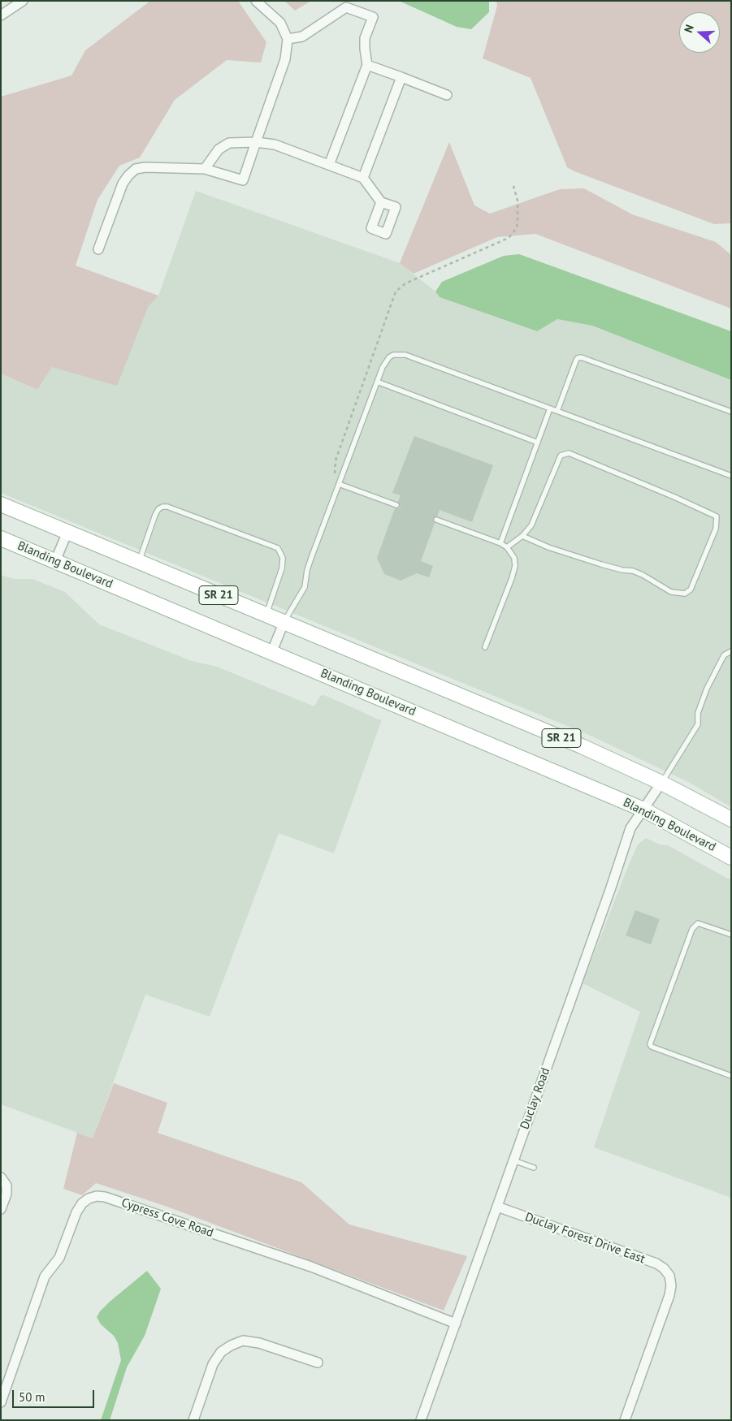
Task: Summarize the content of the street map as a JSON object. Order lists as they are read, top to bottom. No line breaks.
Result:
{"streets":{"main road":["Blanding Boulevard","SR 21"],"street":["Duclay Road","Cypress Cove Road","Duclay Forest Drive East"]},"crossings":[["Blanding Boulevard","Duclay Road"],["SR 21","Duclay Road"],["Duclay Road","Cypress Cove Road"],["Duclay Road","Duclay Forest Drive East"]],"scale_bar":"50 m","north":"left"}
